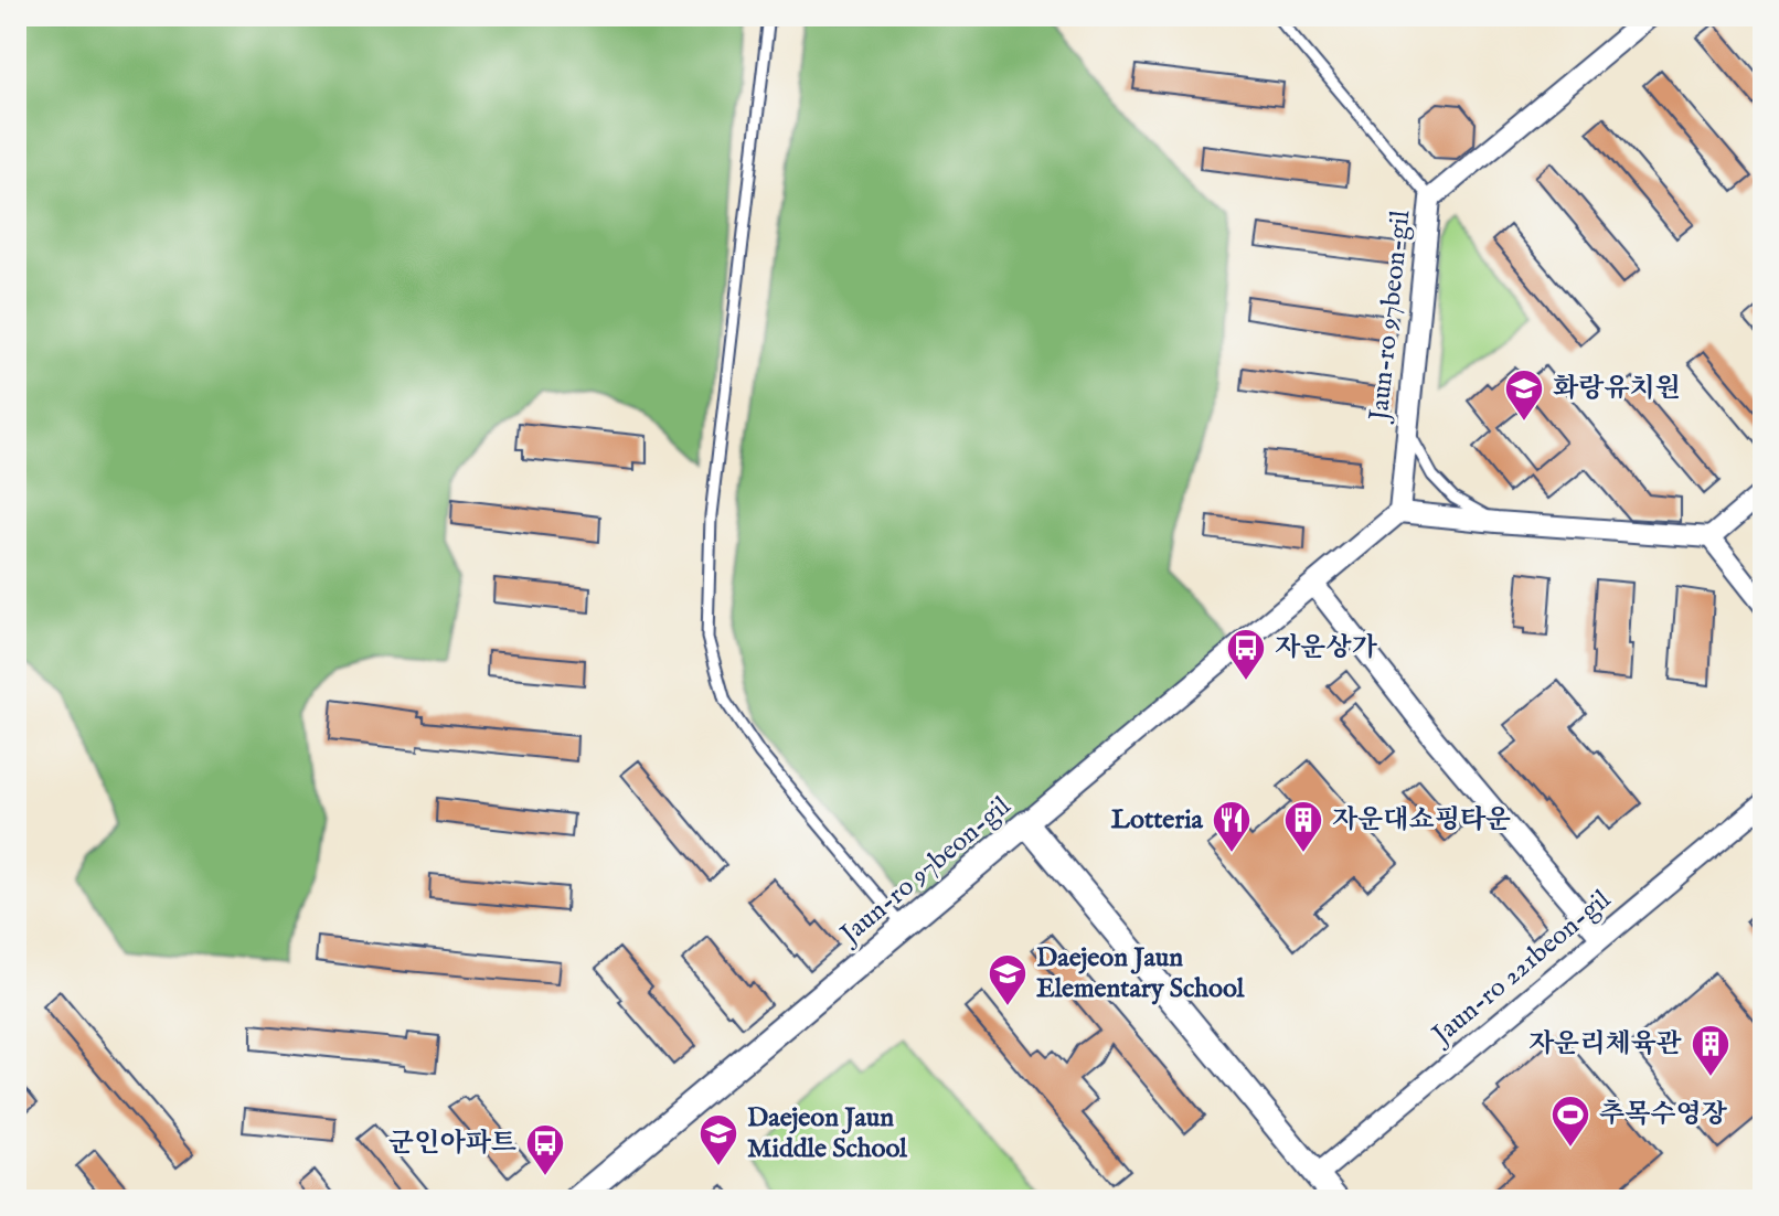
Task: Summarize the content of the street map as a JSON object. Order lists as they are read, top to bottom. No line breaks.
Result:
{"streets":{"street":["Jaun-ro 97beon-gil","Jaun-ro 221beon-gil"]},"places":{"school or university":["화랑유치원","Daejeon Jaun Elementary School","Daejeon Jaun Middle School"],"bus stop":["자운상가","군인아파트"],"restaurant":["Lotteria"],"building":["자운대쇼핑타운","자운리체육관"],"sports":["추목수영장"]}}
